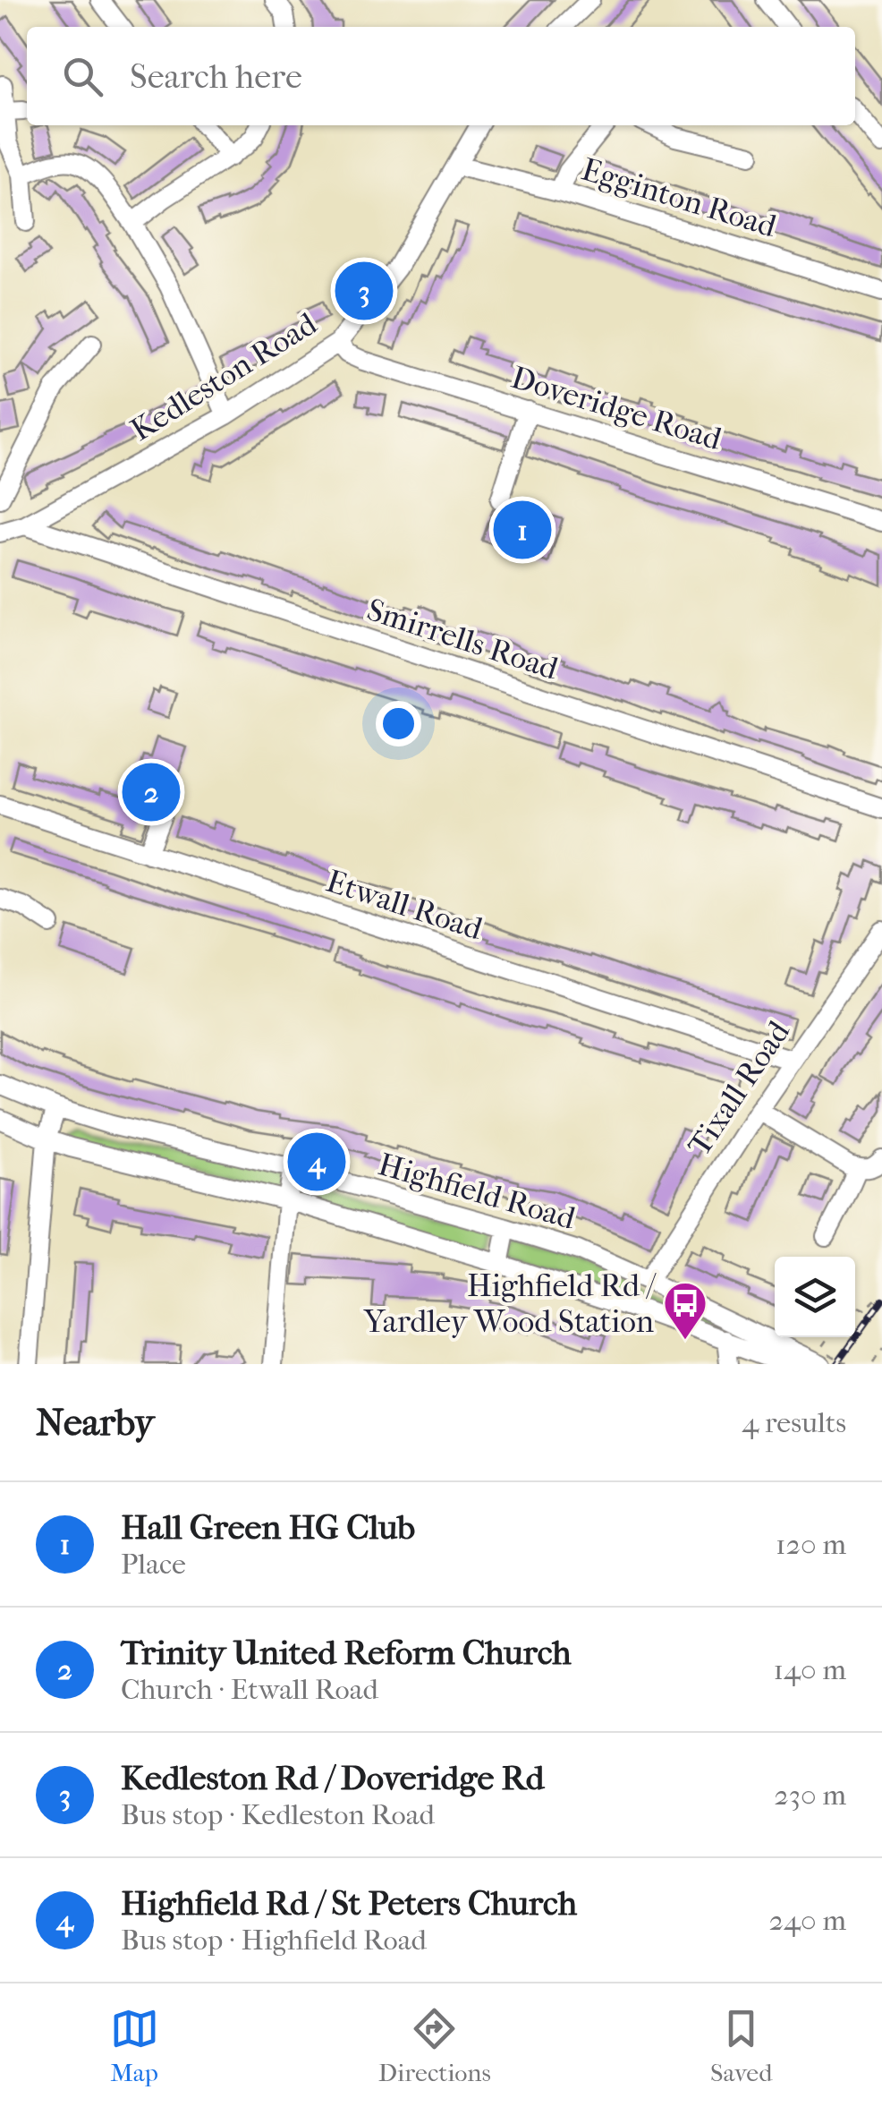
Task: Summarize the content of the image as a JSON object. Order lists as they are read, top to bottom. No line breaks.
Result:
{"streets":{"street":["Egginton Road","Kedleston Road","Doveridge Road","Smirrells Road","Etwall Road","Tixall Road","Highfield Road"]},"crossings":[["Egginton Road","Kedleston Road"],["Kedleston Road","Doveridge Road"],["Kedleston Road","Smirrells Road"],["Etwall Road","Tixall Road"],["Tixall Road","Highfield Road"]],"places":{"bus stop":["Highfield Rd / Yardley Wood Station"]},"page":{"search":"Search here","pins":["3","1","2","4"],"heading":["Nearby","4 results"],"list":[{"mark":"1","name":"Hall Green HG Club","note":"Place","value":"120 m"},{"mark":"2","name":"Trinity United Reform Church","note":"Church · Etwall Road","value":"140 m"},{"mark":"3","name":"Kedleston Rd / Doveridge Rd","note":"Bus stop · Kedleston Road","value":"230 m"},{"mark":"4","name":"Highfield Rd / St Peters Church","note":"Bus stop · Highfield Road","value":"240 m"}],"nav":["Map","Directions","Saved"]}}
